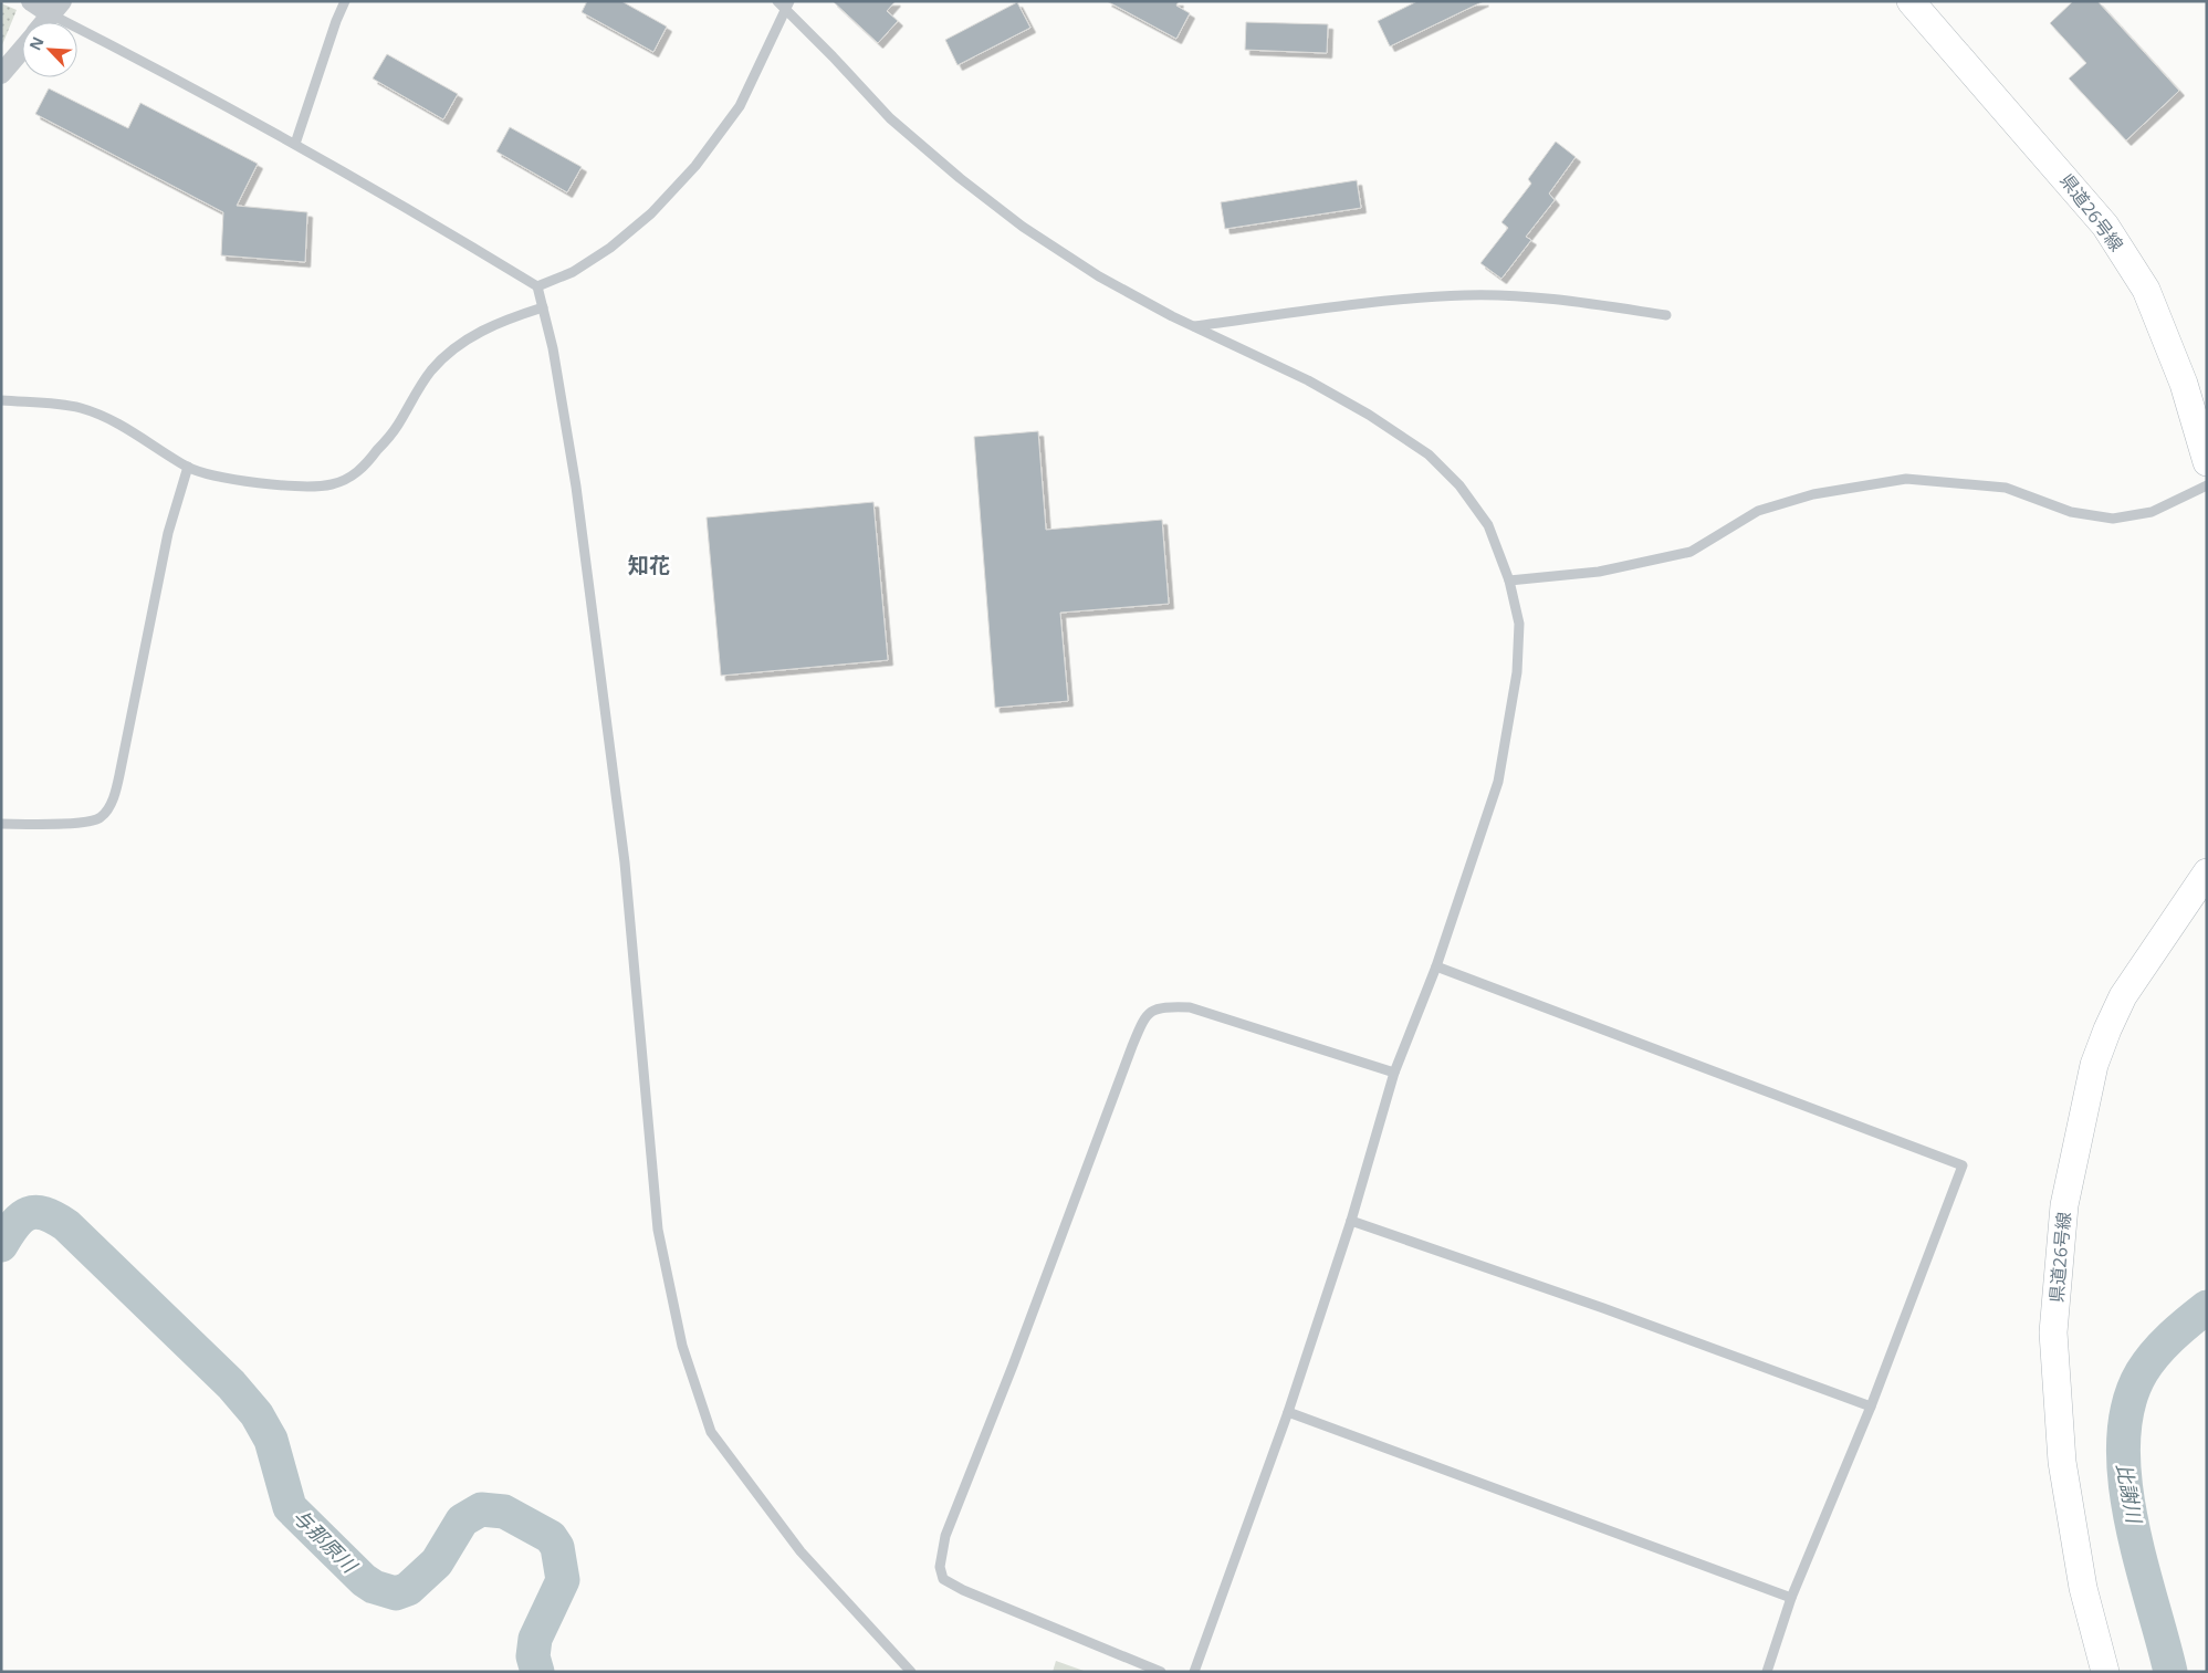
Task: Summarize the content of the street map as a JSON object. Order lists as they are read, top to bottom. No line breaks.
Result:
{"streets":{"main road":["県道26号線"]},"districts":["知花"],"water":["比謝川","与那原川"],"north":"top left"}
